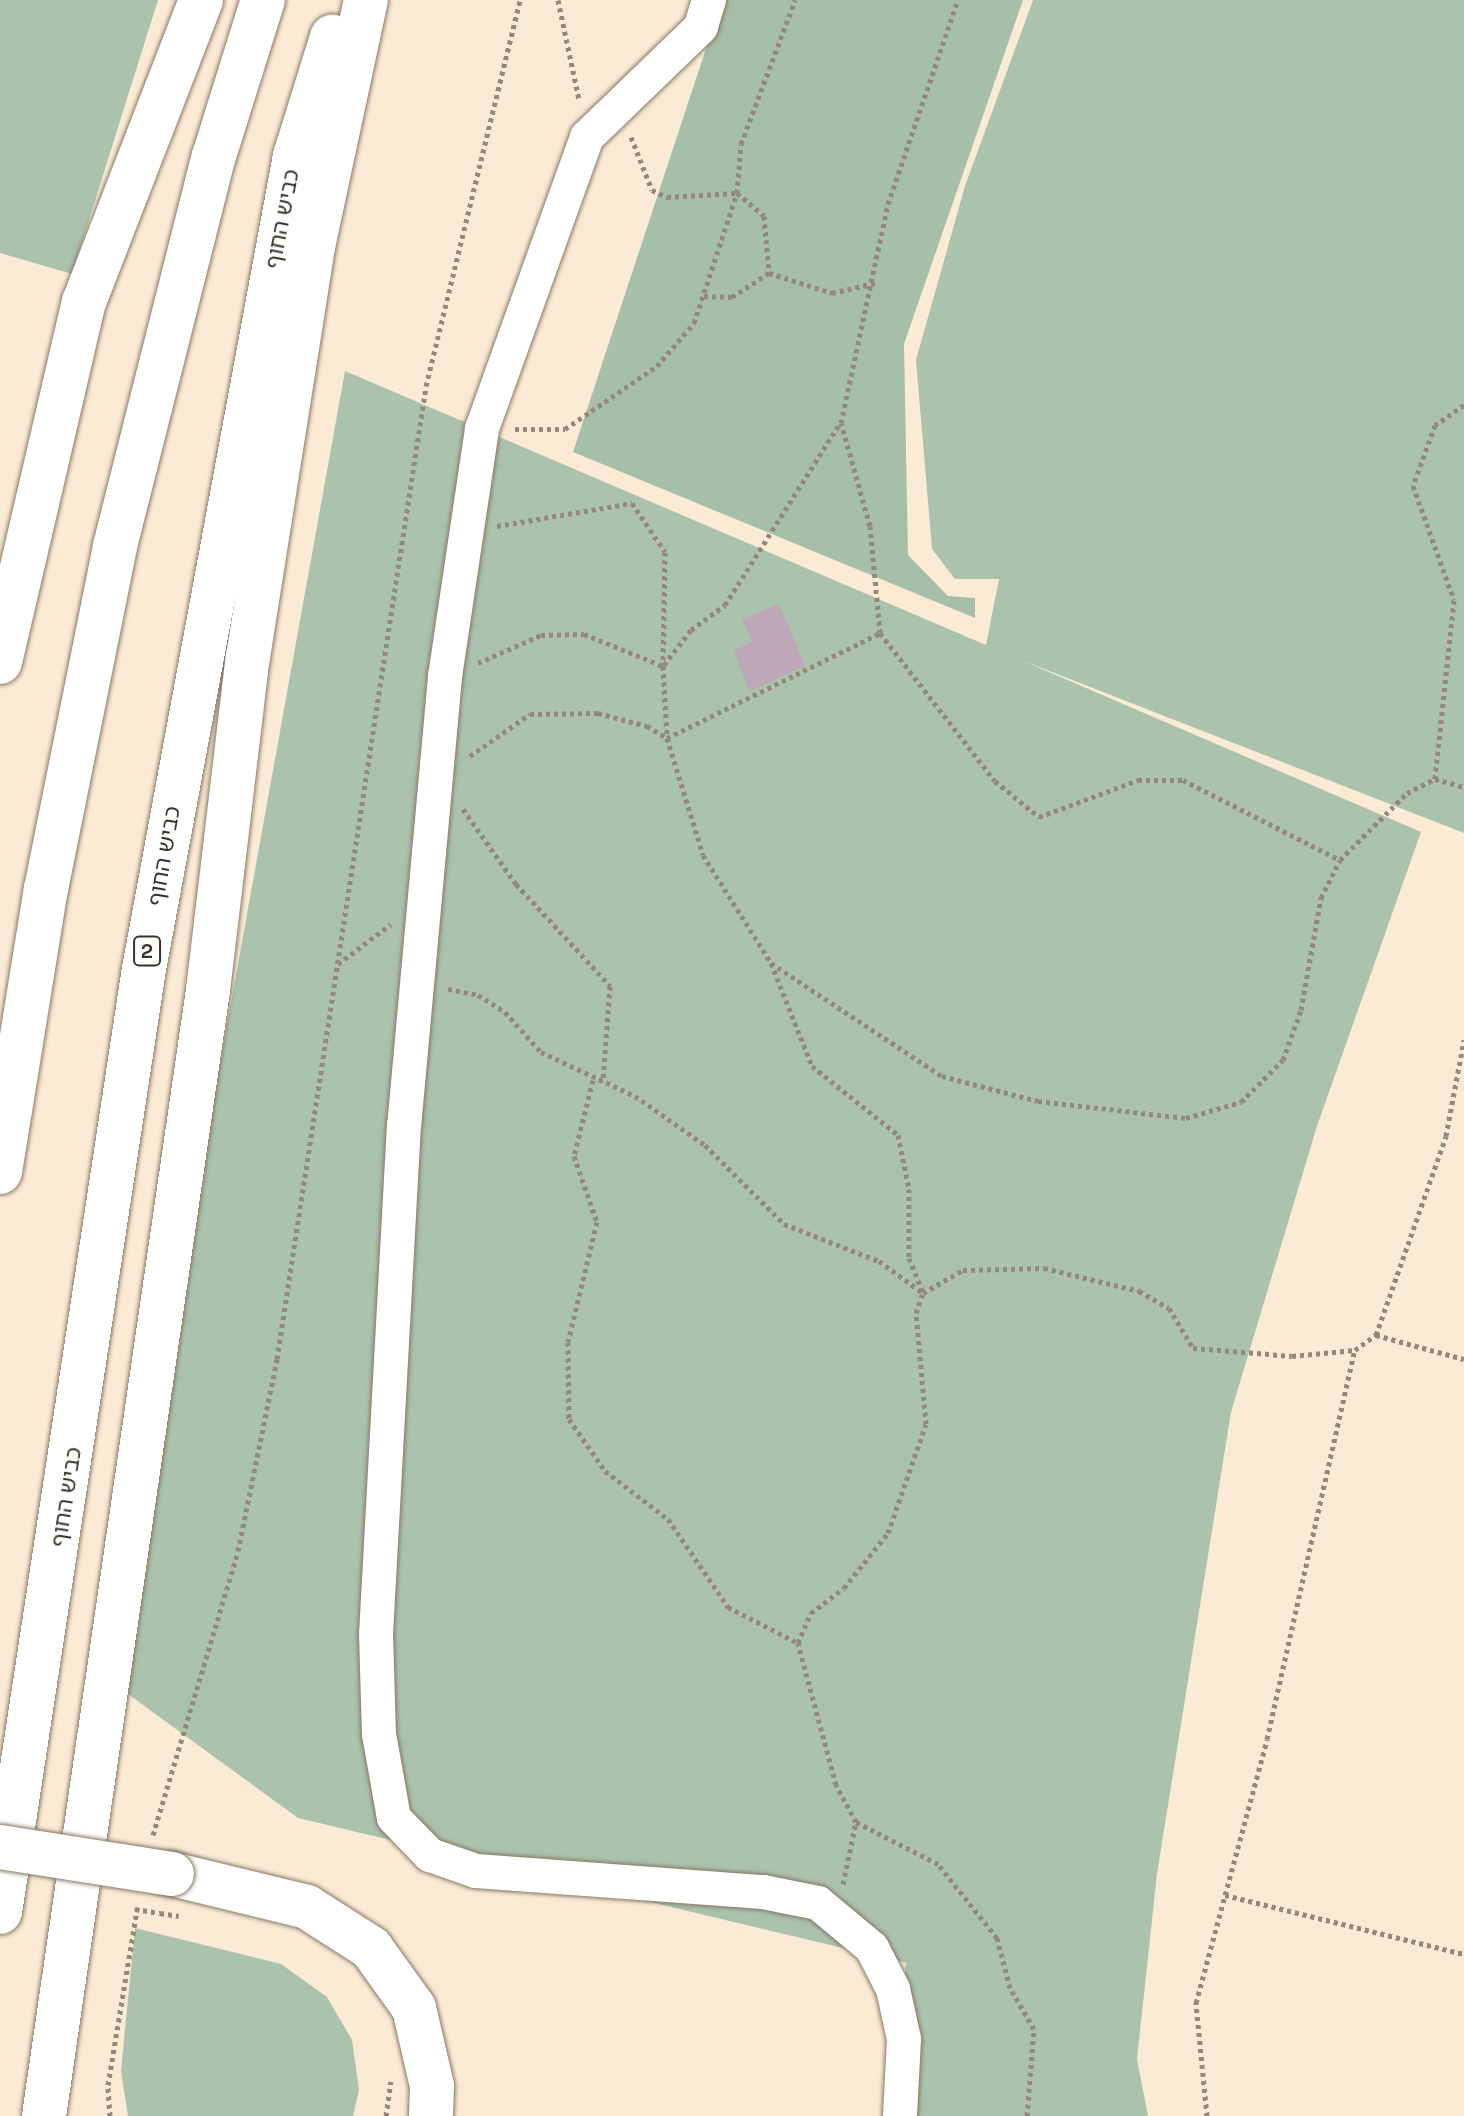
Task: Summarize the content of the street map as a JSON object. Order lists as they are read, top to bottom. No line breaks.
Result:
{"streets":{"highway":["כביש החוף","2"]}}
